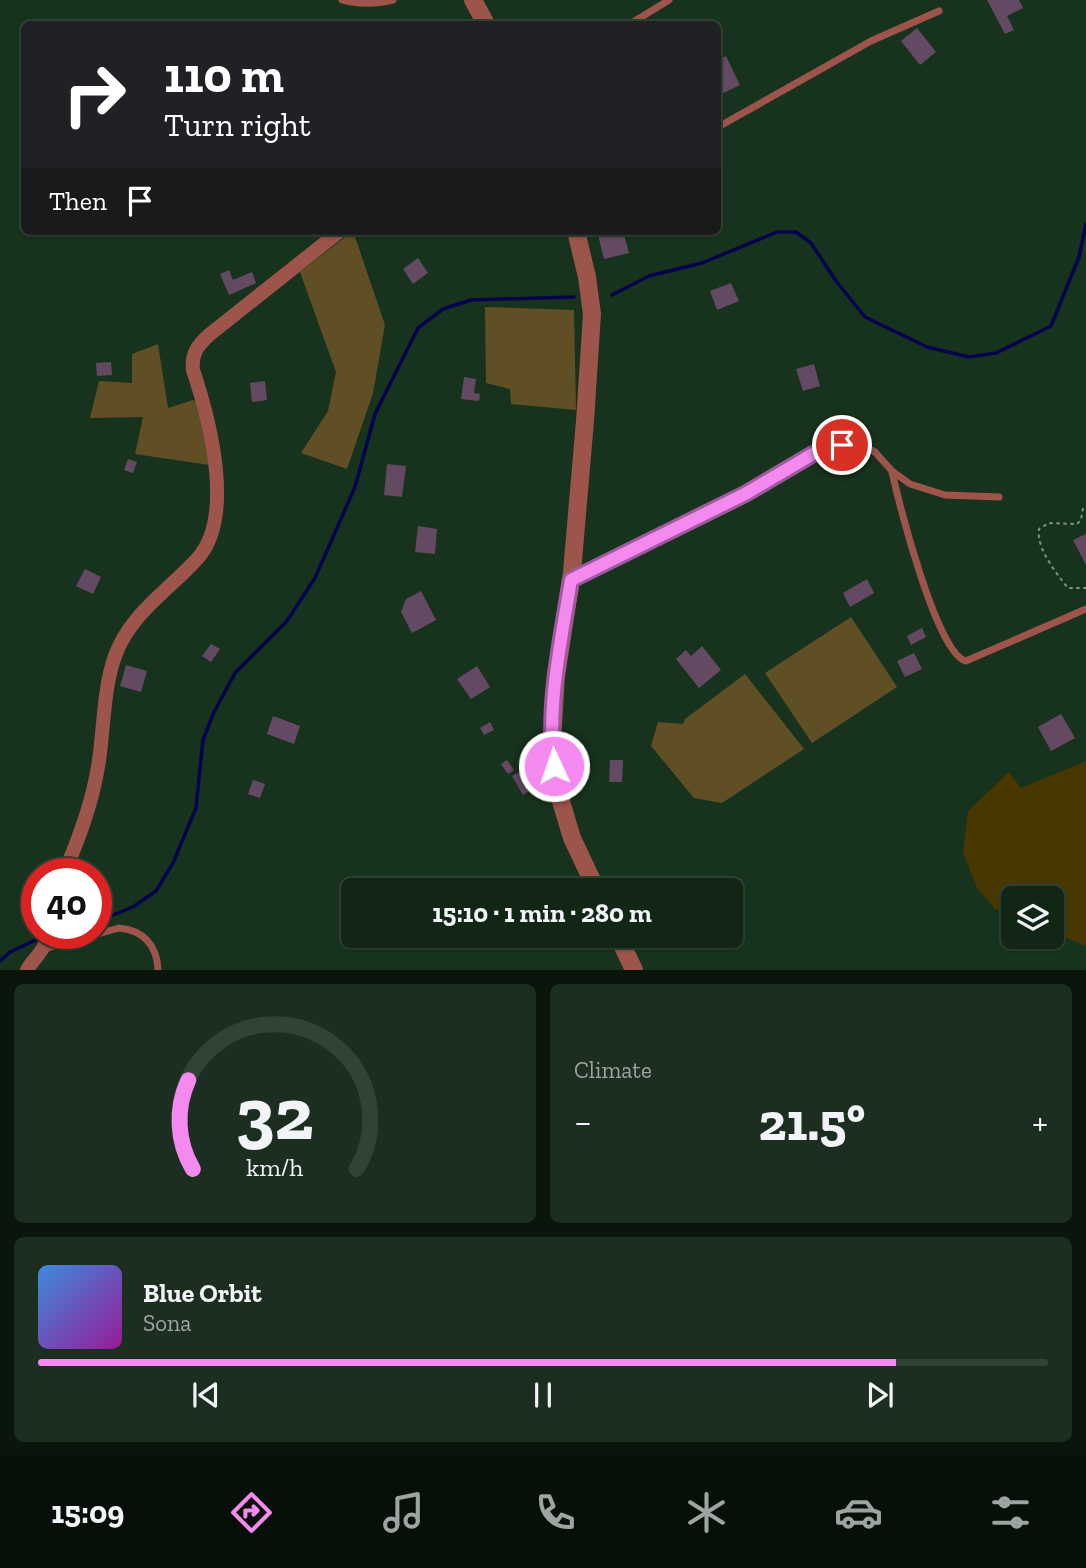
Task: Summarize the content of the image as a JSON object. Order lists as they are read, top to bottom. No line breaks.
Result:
{"page":{"turn":["110 m","Turn right"],"then":"Then","limit":"40","trip":"15:10 · 1 min · 280 m","tile":"Climate","heat":["−","21.5°","+"],"song":["Blue Orbit","Sona"],"tabs":"15:09","gauge":["32","km/h"]}}
